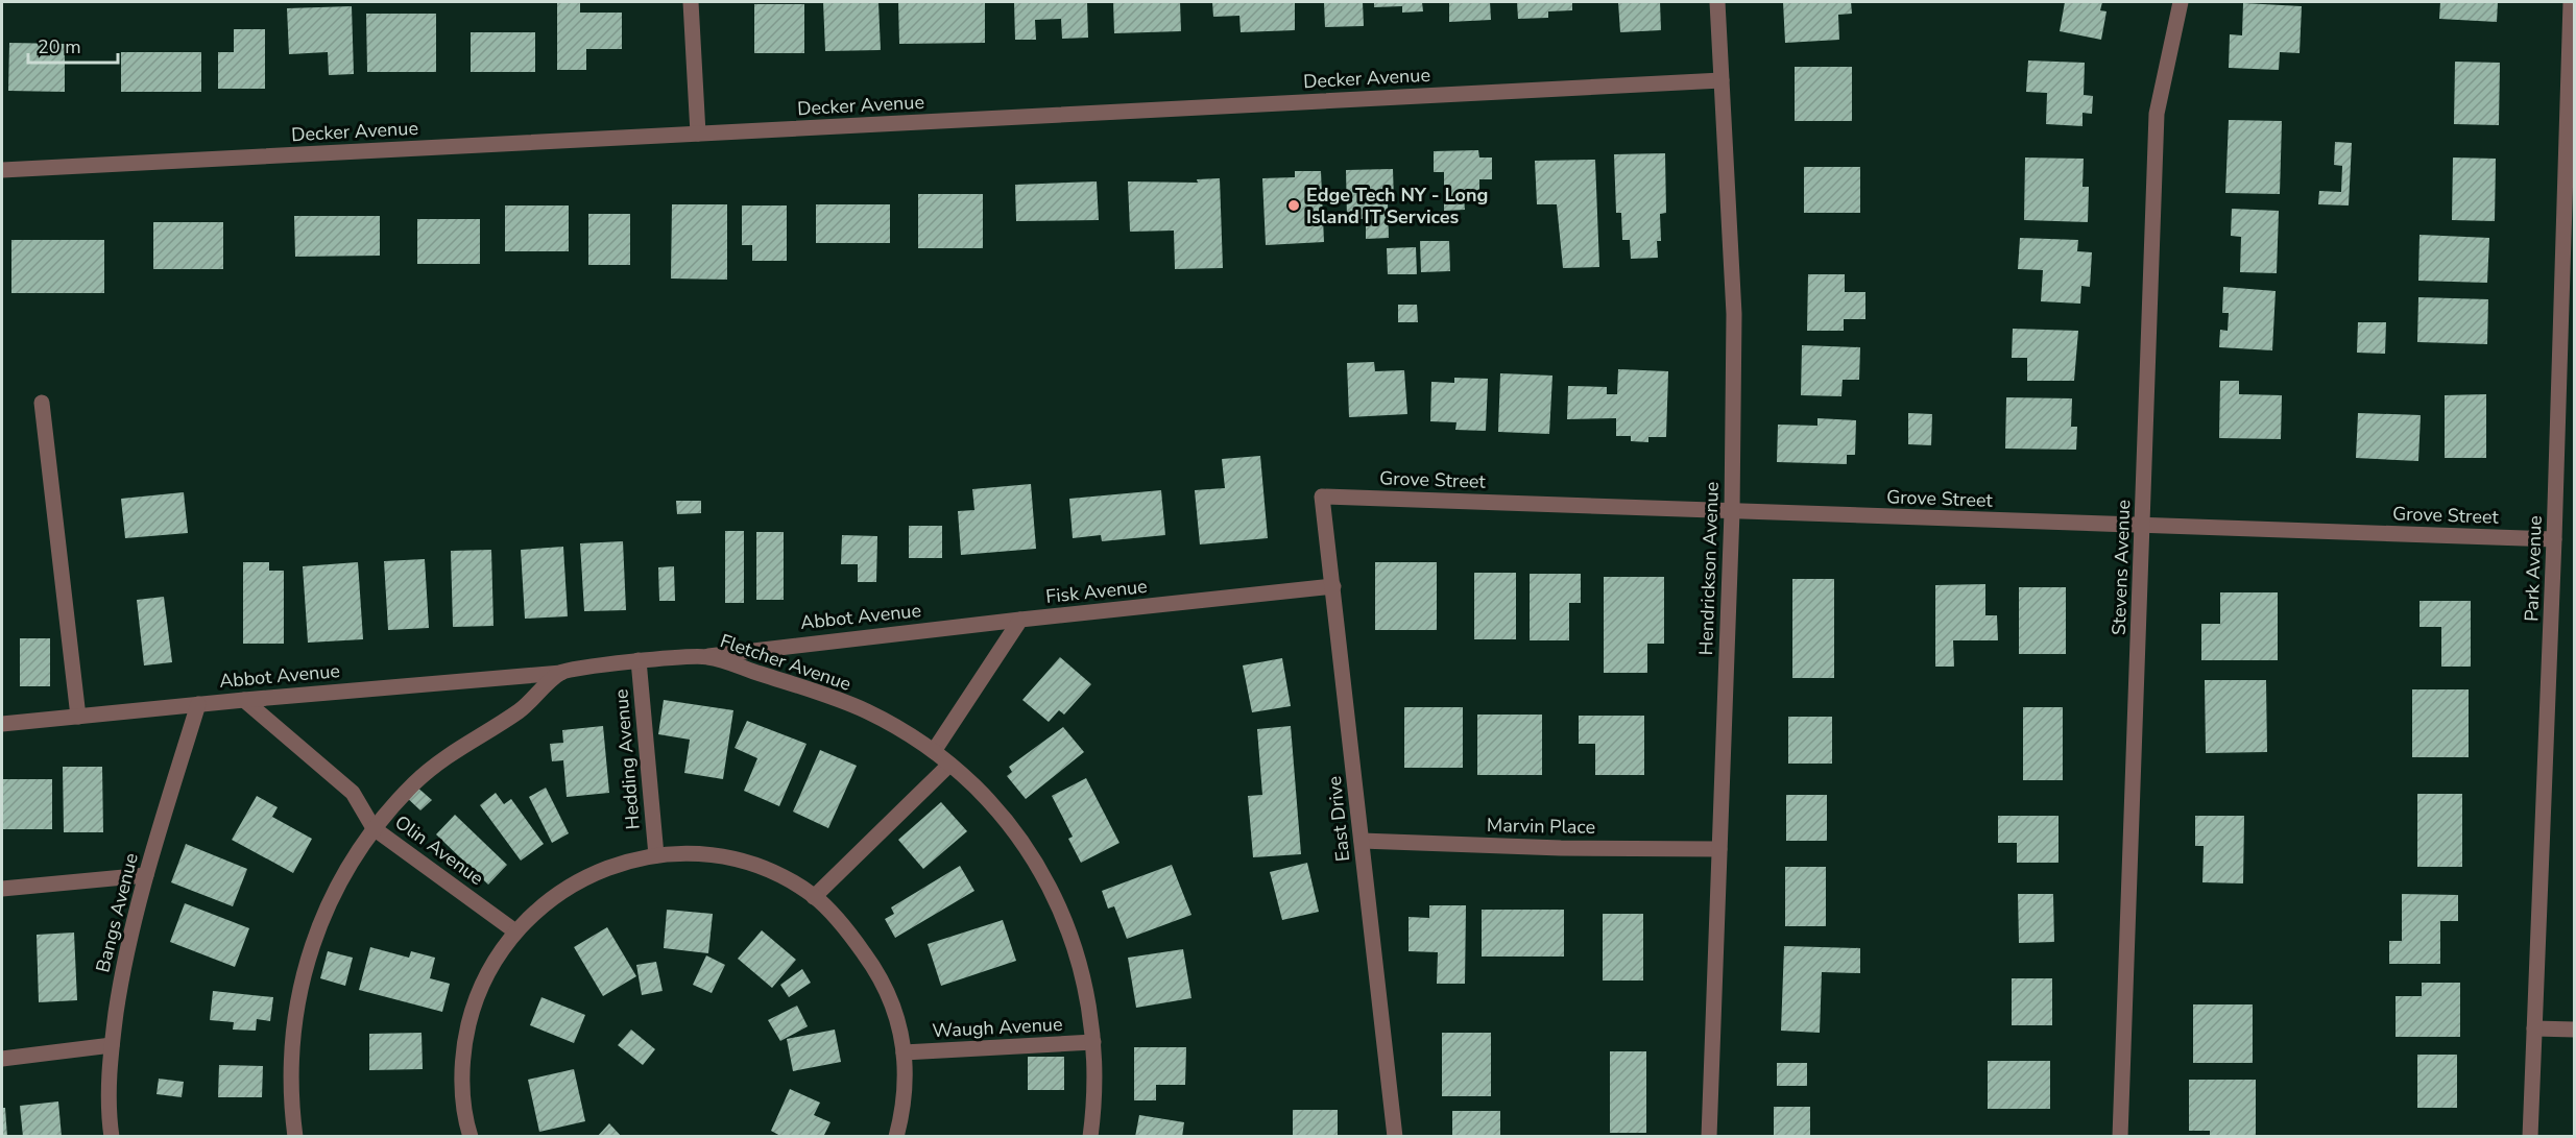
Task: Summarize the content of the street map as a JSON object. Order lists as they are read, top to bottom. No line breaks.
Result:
{"streets":{"street":["Decker Avenue","Grove Street","Stevens Avenue","Hendrickson Avenue","Park Avenue","Fisk Avenue","Abbot Avenue","Fletcher Avenue","Hedding Avenue","East Drive","Marvin Place","Olin Avenue","Bangs Avenue","Waugh Avenue"]},"crossings":[["Decker Avenue","Hendrickson Avenue"],["Grove Street","Stevens Avenue"],["Grove Street","Hendrickson Avenue"],["Grove Street","Park Avenue"],["Grove Street","East Drive"],["Hendrickson Avenue","Marvin Place"],["Fisk Avenue","Abbot Avenue"],["Fisk Avenue","East Drive"],["Abbot Avenue","Fletcher Avenue"],["Abbot Avenue","Olin Avenue"],["Abbot Avenue","Bangs Avenue"],["Fletcher Avenue","Hedding Avenue"],["Fletcher Avenue","Waugh Avenue"],["East Drive","Marvin Place"]],"places":["Edge Tech NY - Long Island IT Services"],"scale_bar":"20 m"}
